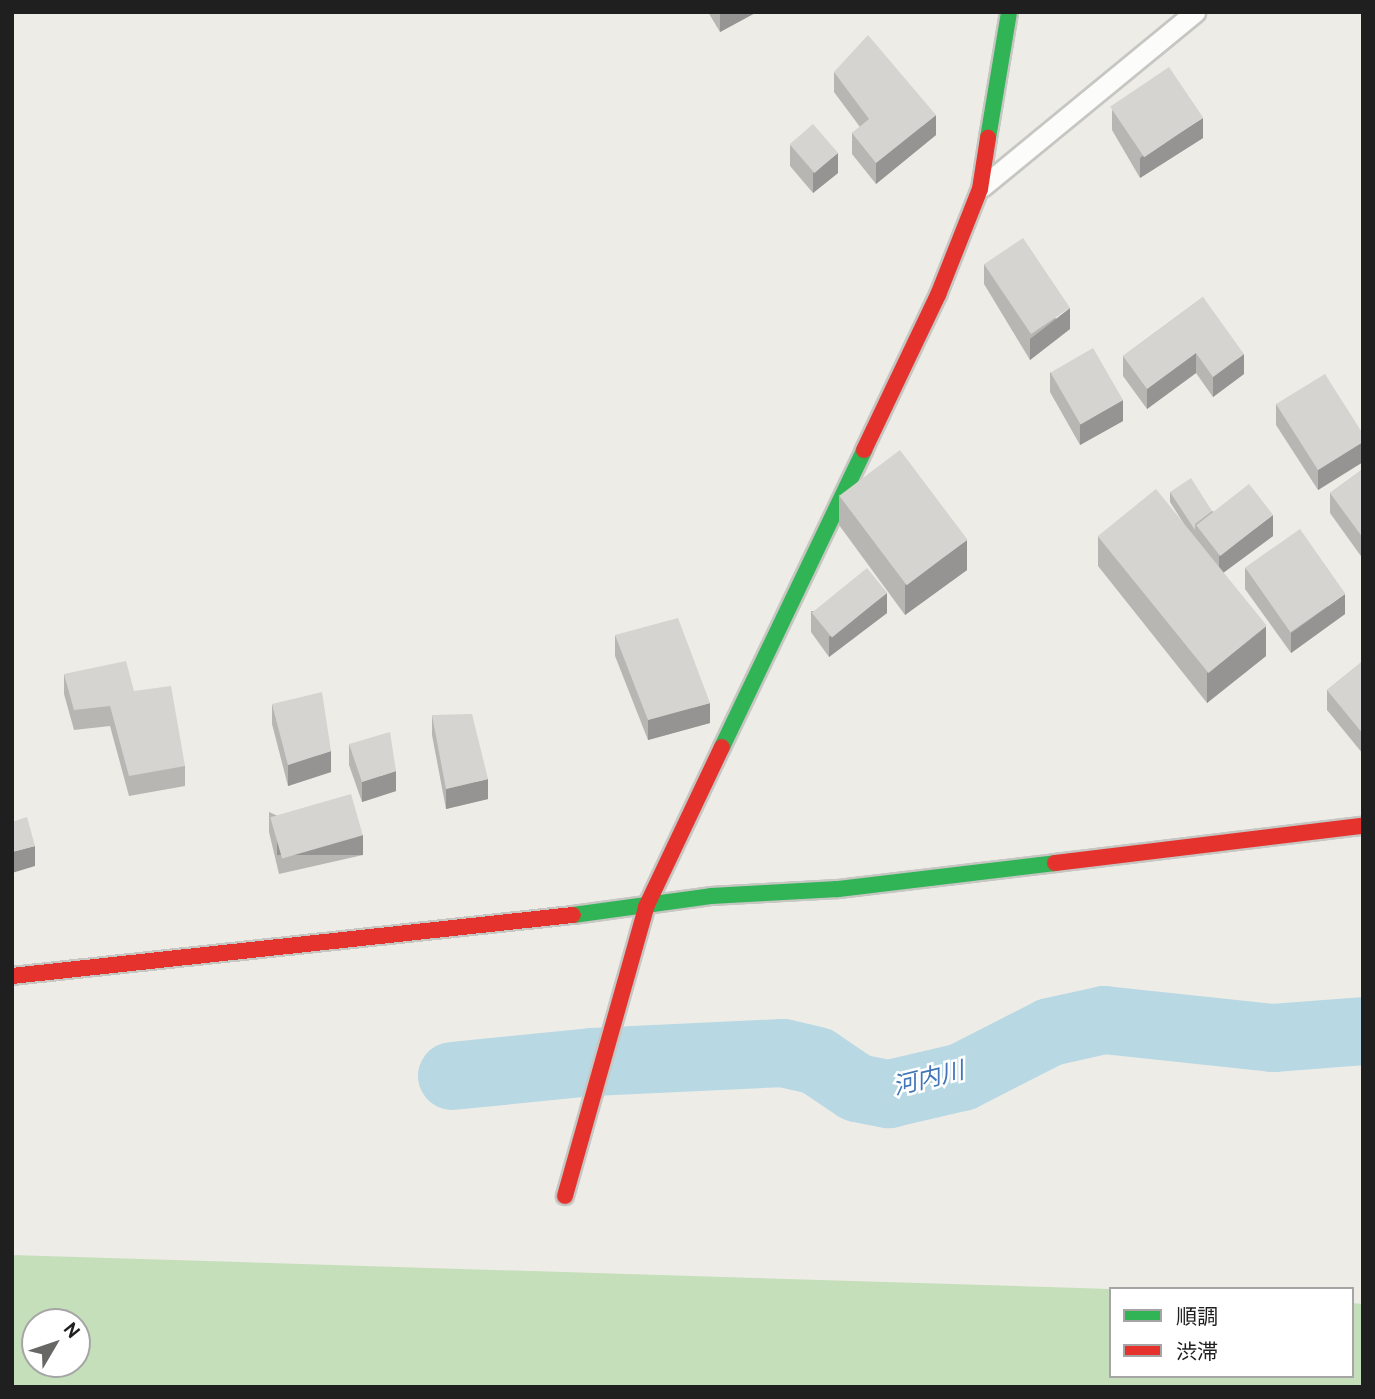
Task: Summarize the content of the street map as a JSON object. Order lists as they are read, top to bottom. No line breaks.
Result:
{"water":["河内川"],"legend":["順調","渋滞"],"north":"top right"}
